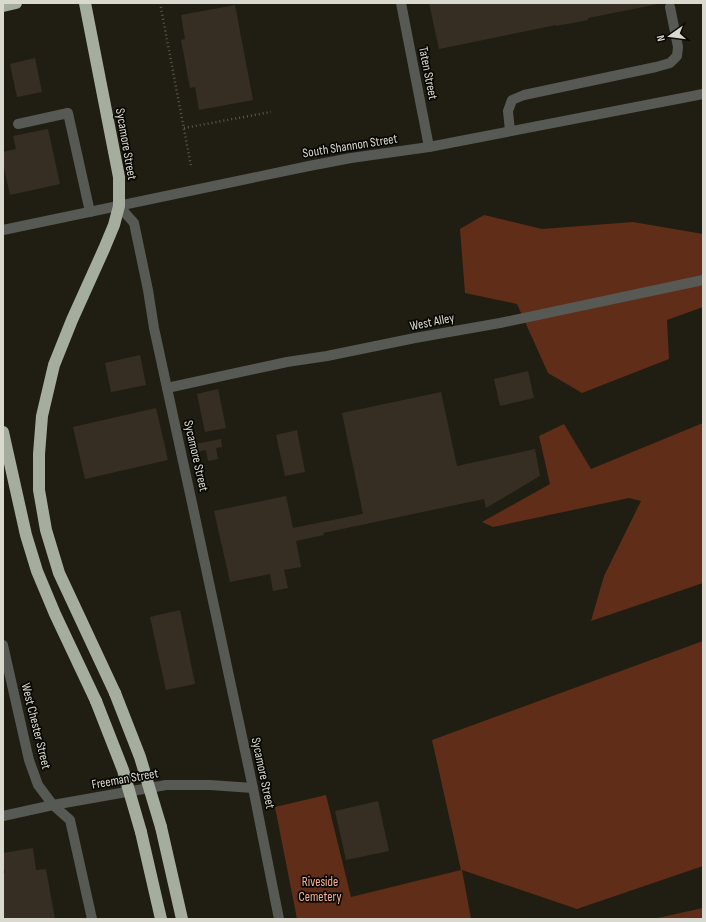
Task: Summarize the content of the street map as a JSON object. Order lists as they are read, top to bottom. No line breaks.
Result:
{"streets":{"highway":["Sycamore Street"],"street":["Taten Street","South Shannon Street","West Alley","West Chester Street","Freeman Street"]},"crossings":[["Taten Street","South Shannon Street"],["Sycamore Street","South Shannon Street"],["Sycamore Street","West Alley"],["Sycamore Street","Freeman Street"],["West Chester Street","Freeman Street"]],"parks":["Riveside Cemetery"],"north":"left"}
